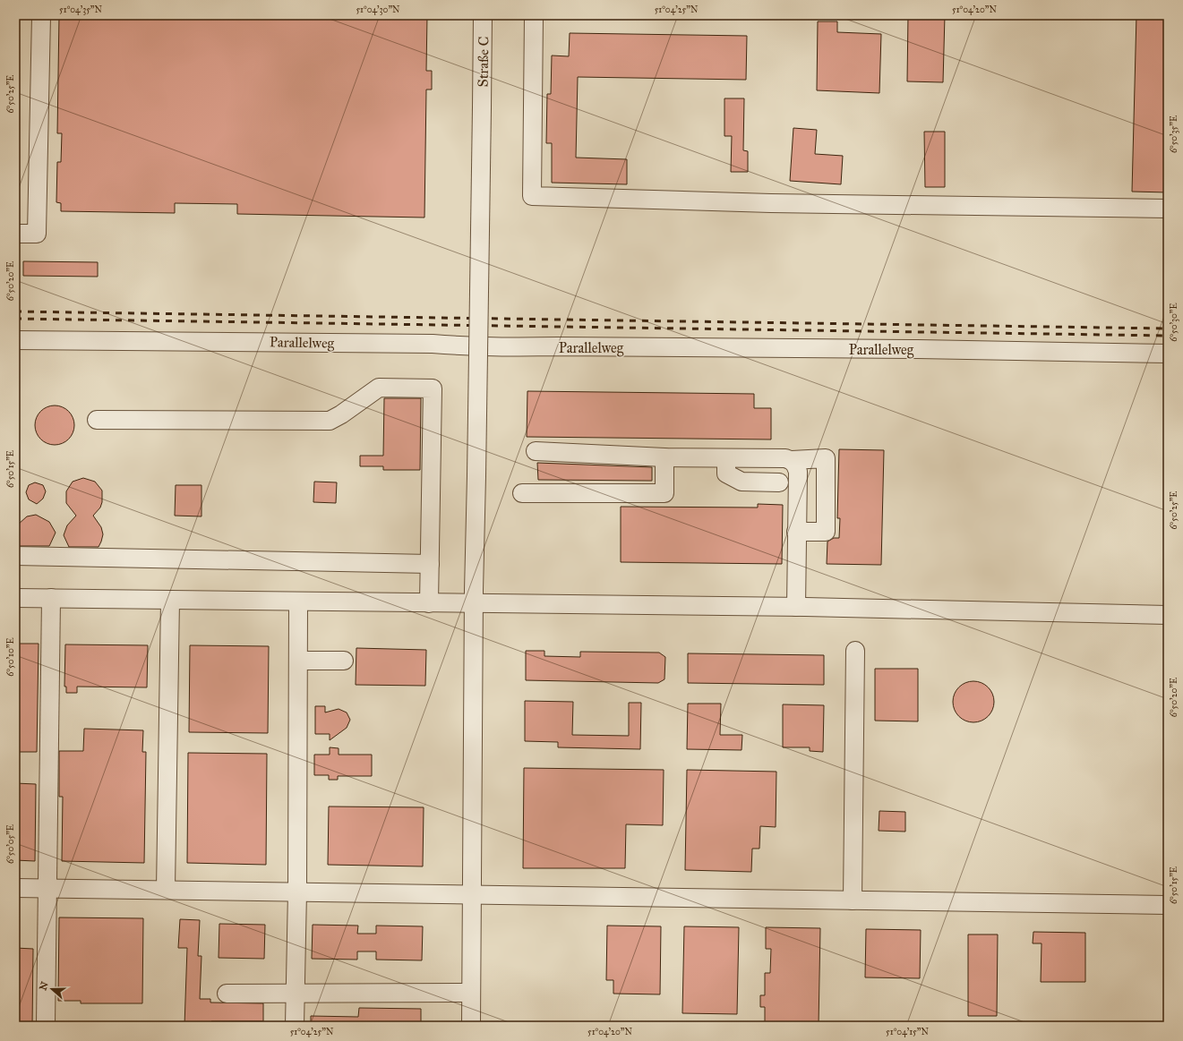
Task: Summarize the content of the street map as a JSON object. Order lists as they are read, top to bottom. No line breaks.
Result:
{"streets":{"street":["Straße C","Parallelweg"]},"north":"left","coordinates":["51°04'35\"N","51°04'30\"N","51°04'25\"N","51°04'20\"N","6°50'25\"E","6°50'35\"E","6°50'20\"E","6°50'30\"E","6°50'15\"E","6°50'10\"E","6°50'05\"E","51°04'15\"N"]}
